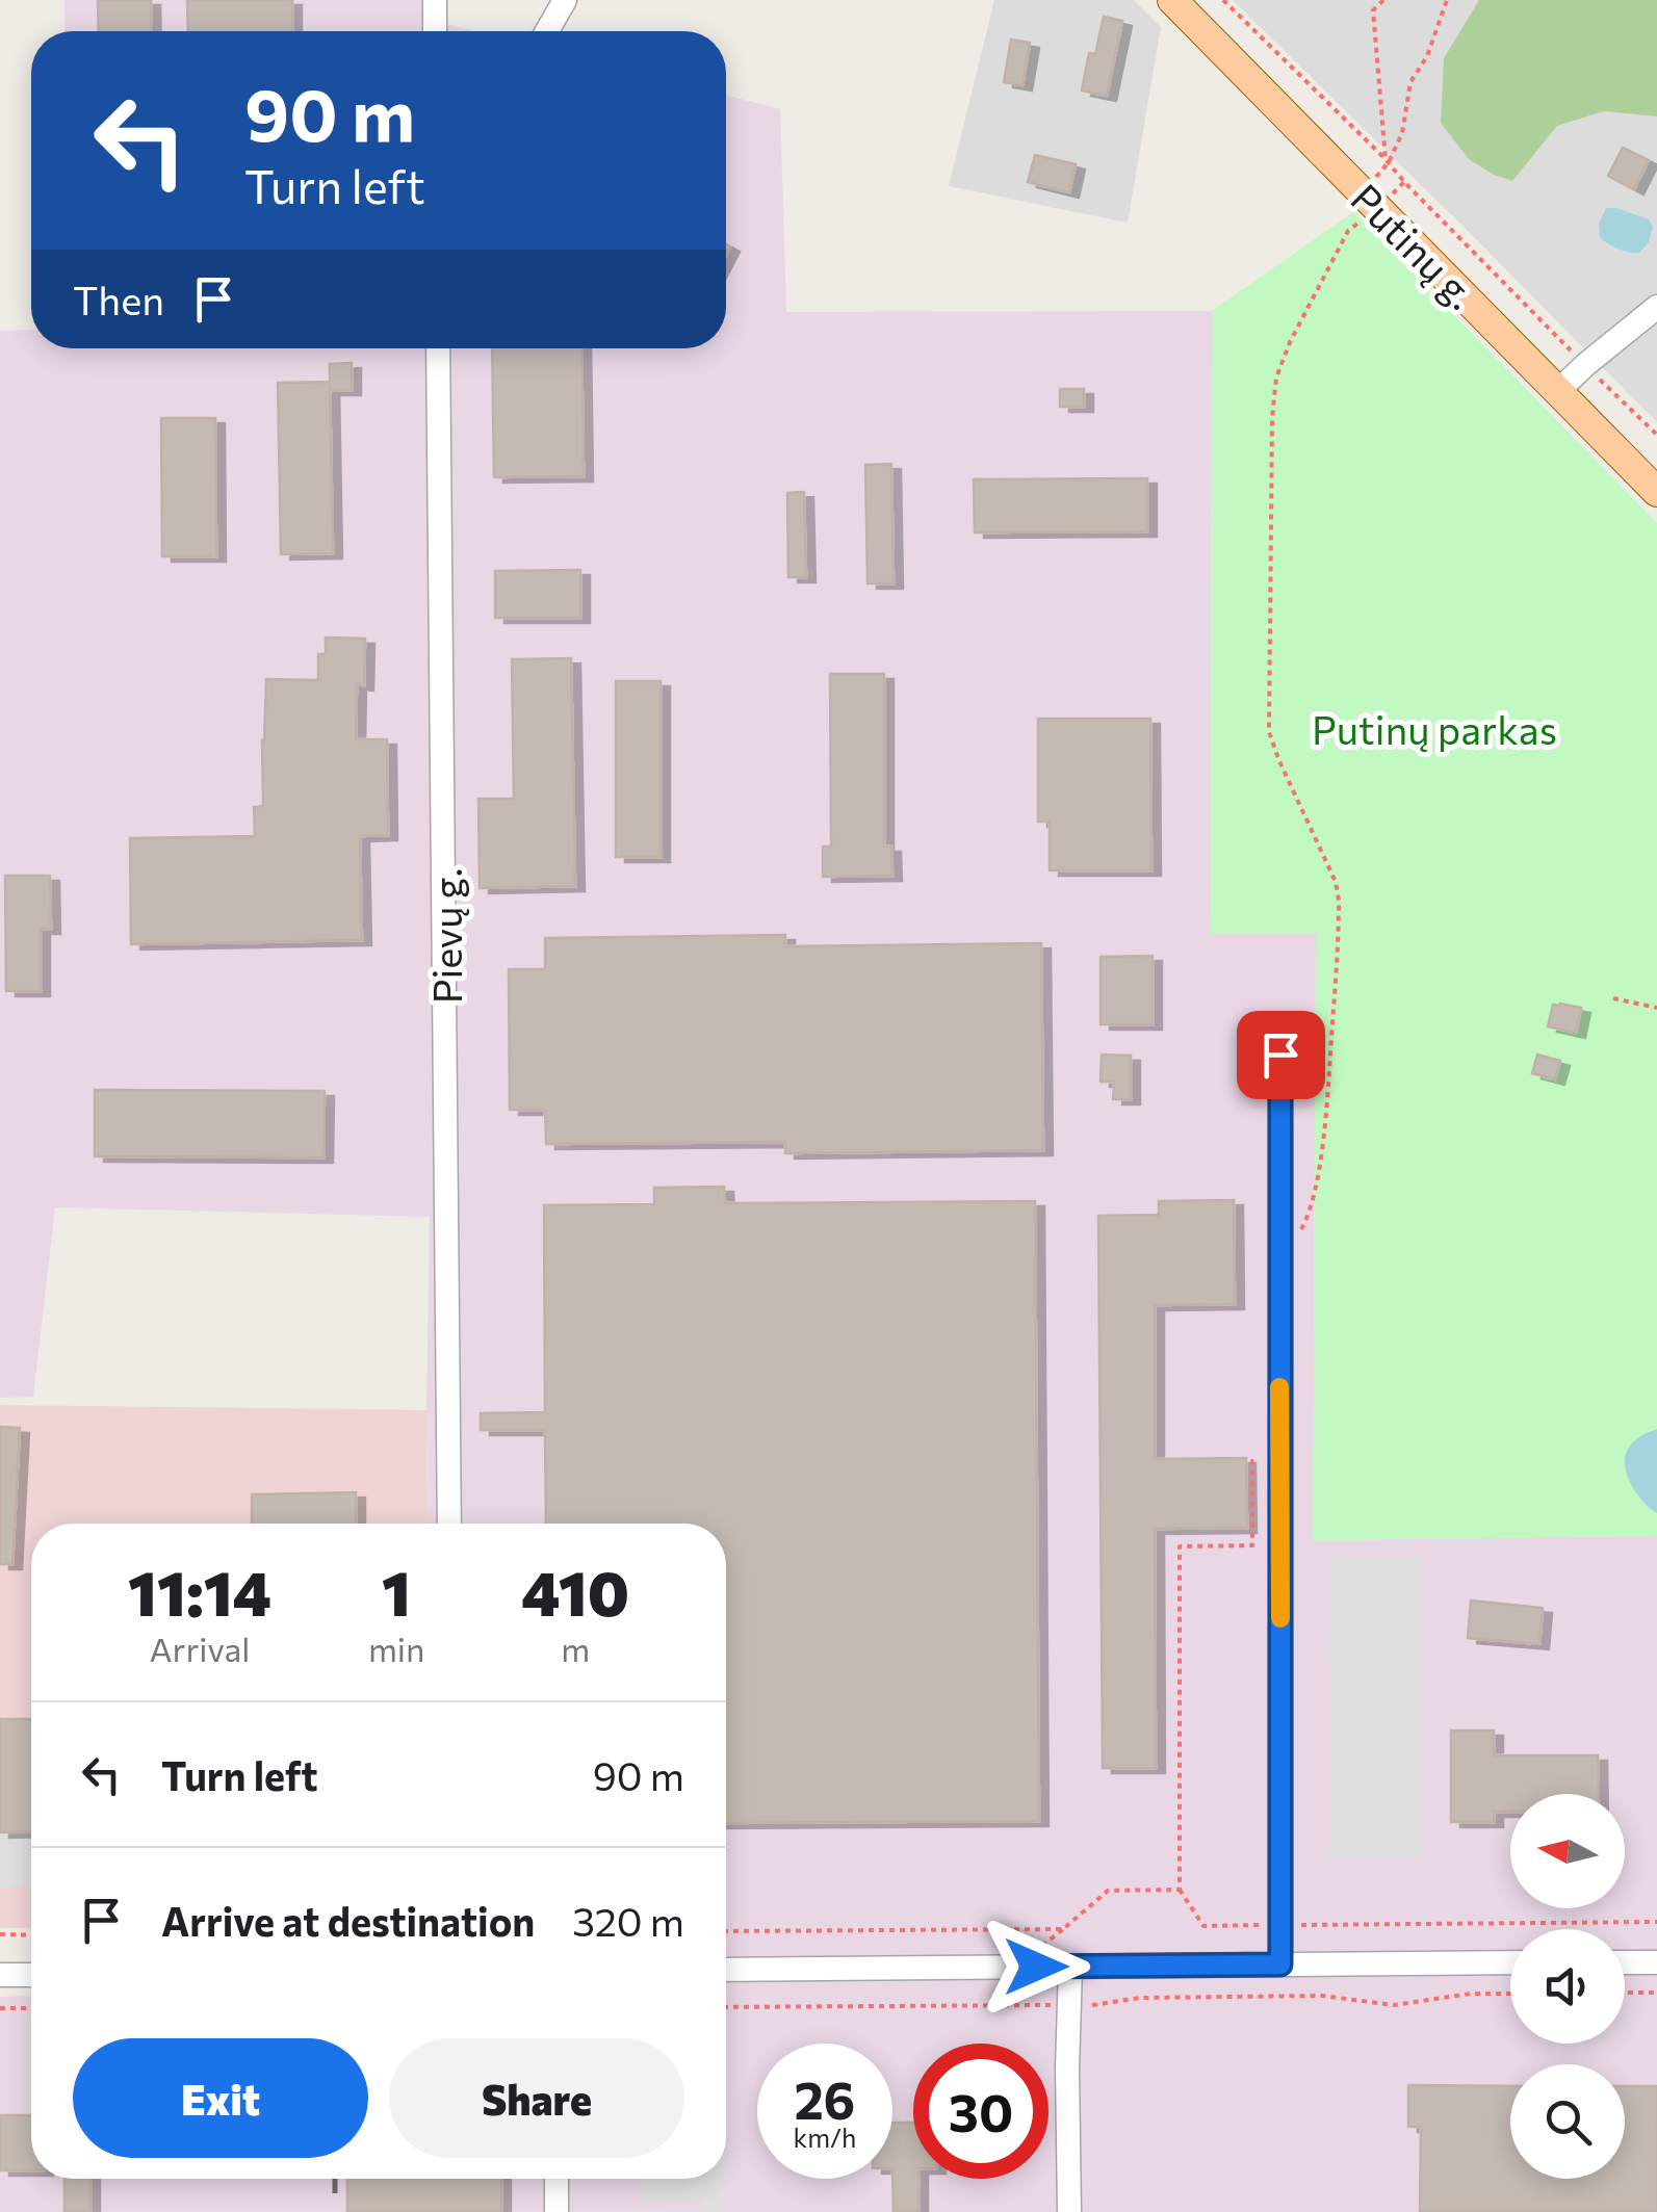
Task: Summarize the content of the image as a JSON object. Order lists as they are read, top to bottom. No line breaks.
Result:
{"streets":{"main road":["Putinų g."],"street":["Pievų g."]},"parks":["Putinų parkas"],"north":"left","page":{"turn":["90 m","Turn left"],"then":"Then","eta":["11:14","Arrival","1","min","410","m"],"list":[{"name":"Turn left","value":"90 m"},{"name":"Arrive at destination","value":"320 m"}],"buttons":["Exit","Share"],"speed":"26 km/h","limit":"30"}}
